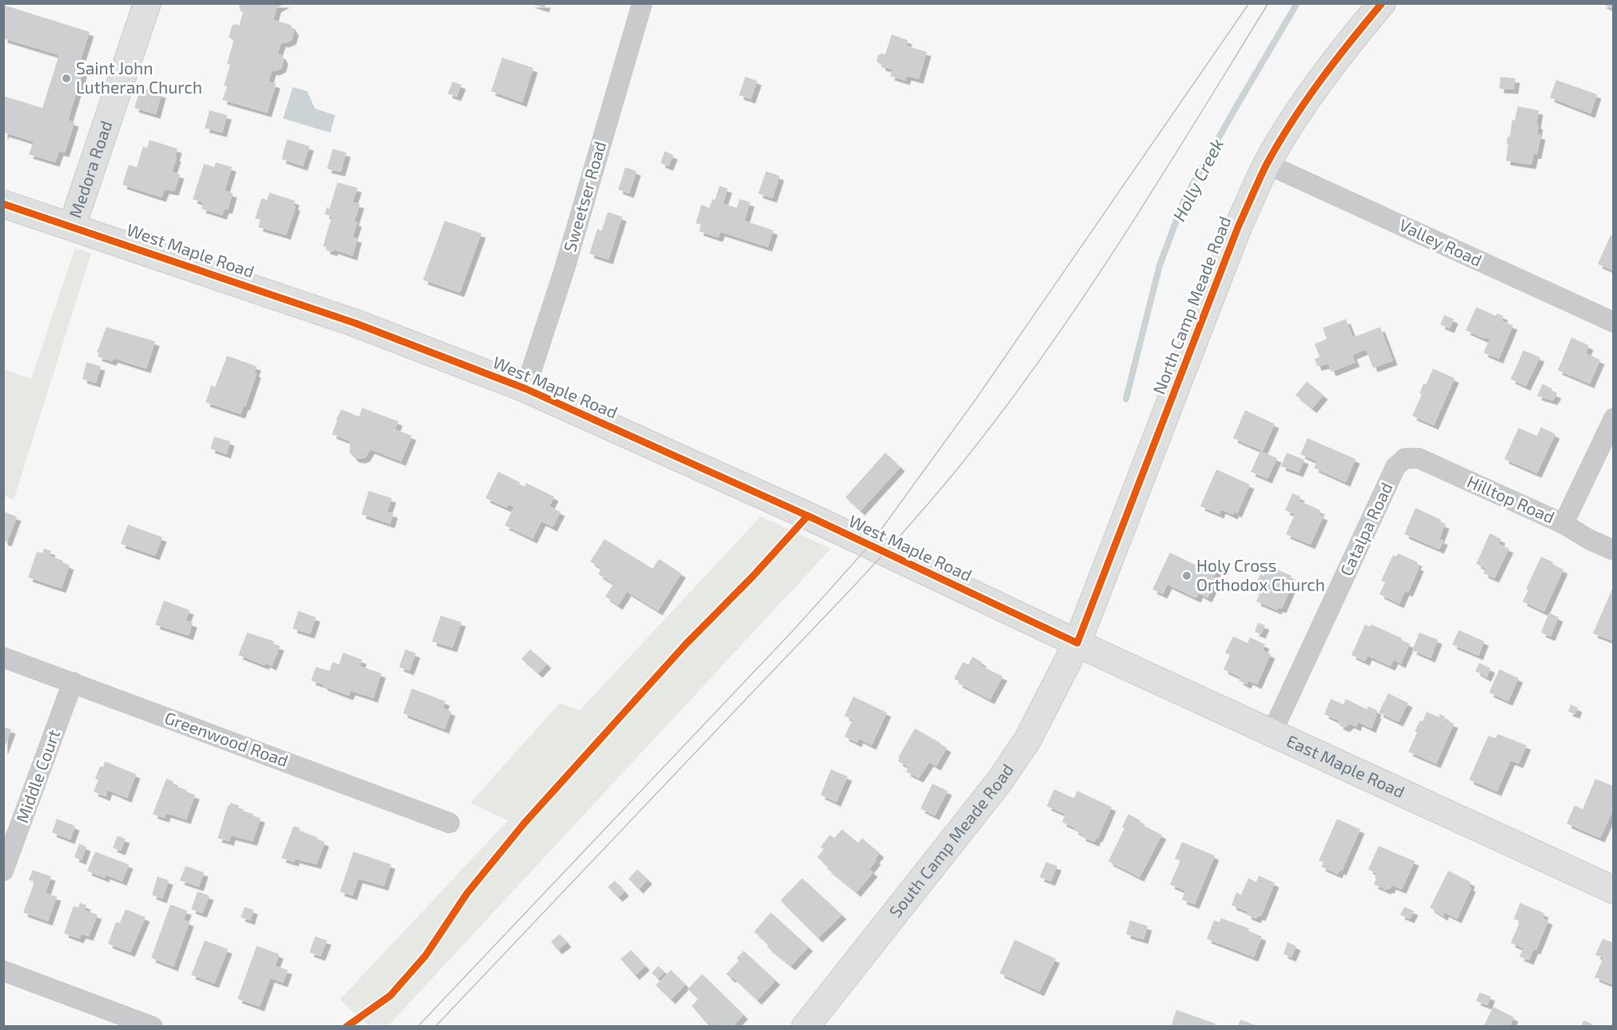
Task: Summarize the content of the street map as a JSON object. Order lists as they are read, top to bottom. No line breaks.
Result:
{"streets":{"main road":["Medora Road","West Maple Road","North Camp Meade Road","East Maple Road","South Camp Meade Road"],"street":["Sweetser Road","Valley Road","Hilltop Road","Catalpa Road","Greenwood Road","Middle Court"]},"crossings":[["Medora Road","West Maple Road"],["Sweetser Road","West Maple Road"],["Valley Road","North Camp Meade Road"],["West Maple Road","North Camp Meade Road"],["West Maple Road","East Maple Road"],["West Maple Road","South Camp Meade Road"],["North Camp Meade Road","East Maple Road"],["North Camp Meade Road","South Camp Meade Road"],["Hilltop Road","Catalpa Road"],["Catalpa Road","East Maple Road"],["Greenwood Road","Middle Court"],["East Maple Road","South Camp Meade Road"]],"water":["Holly Creek"],"places":["Saint John Lutheran Church","Holy Cross Orthodox Church"]}
